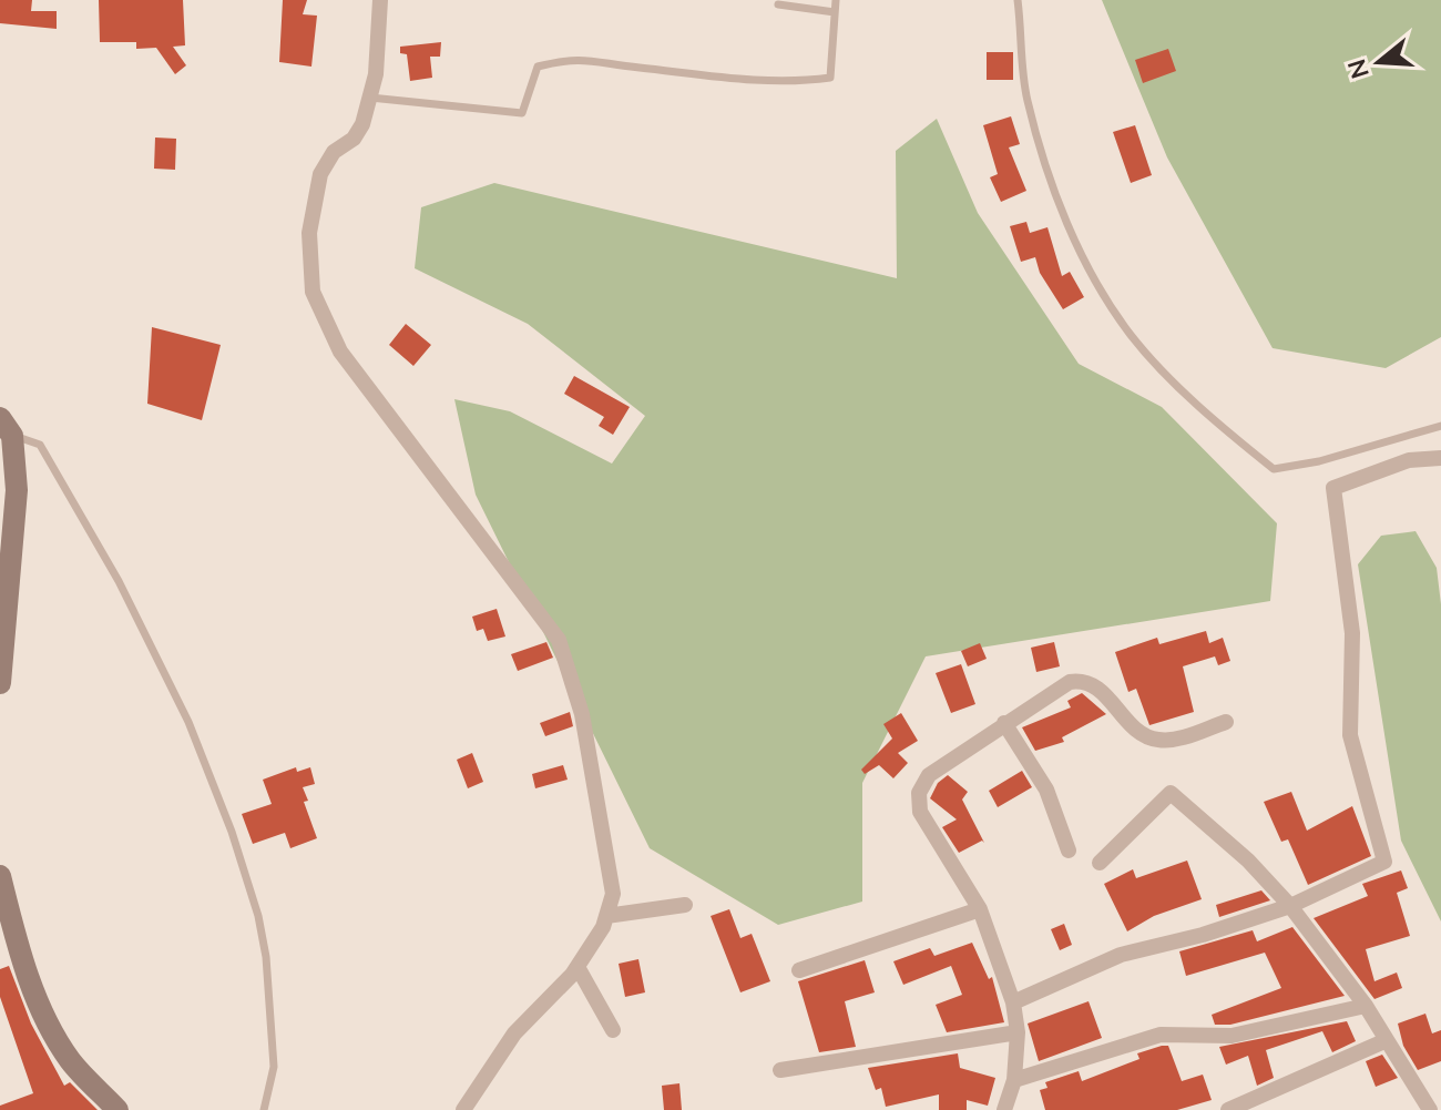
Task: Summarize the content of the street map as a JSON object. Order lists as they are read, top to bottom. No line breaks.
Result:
{"north":"left"}
